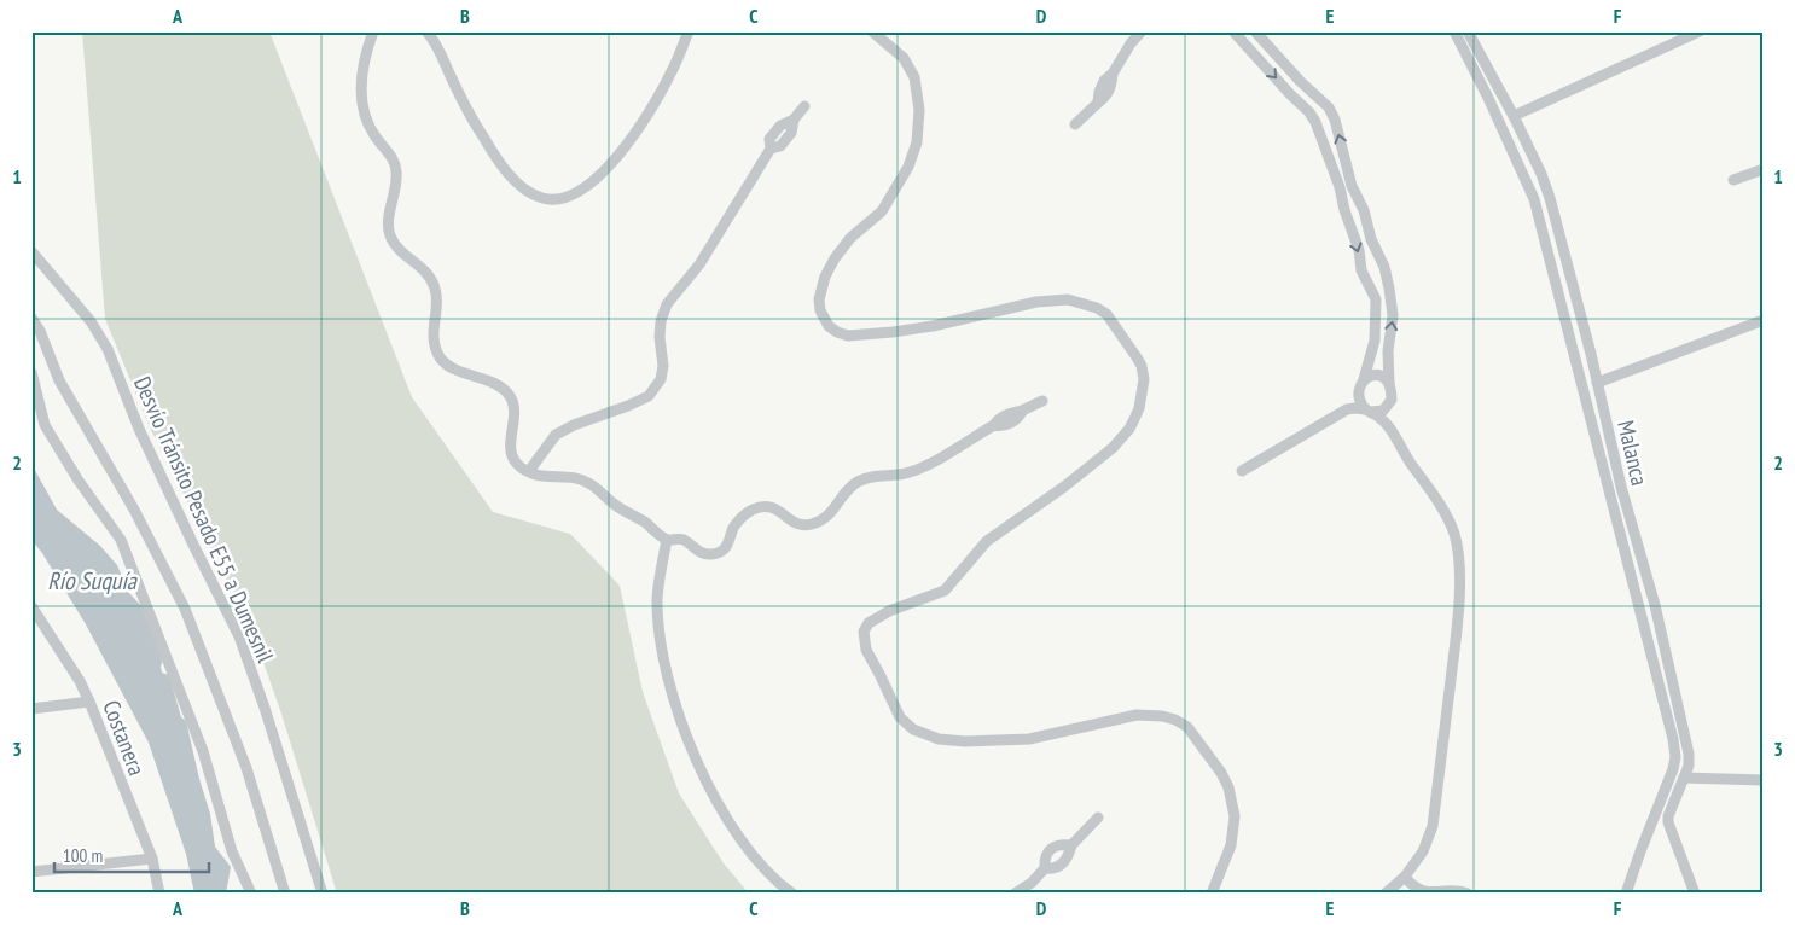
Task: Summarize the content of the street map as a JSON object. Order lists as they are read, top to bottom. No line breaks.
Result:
{"streets":{"street":["Malanca","Desvío Tránsito Pesado E55 a Dumesnil","Costanera"]},"water":["Río Suquía"],"scale_bar":"100 m","grid":{"columns":["A","B","C","D","E","F"],"rows":["1","2","3"]}}
